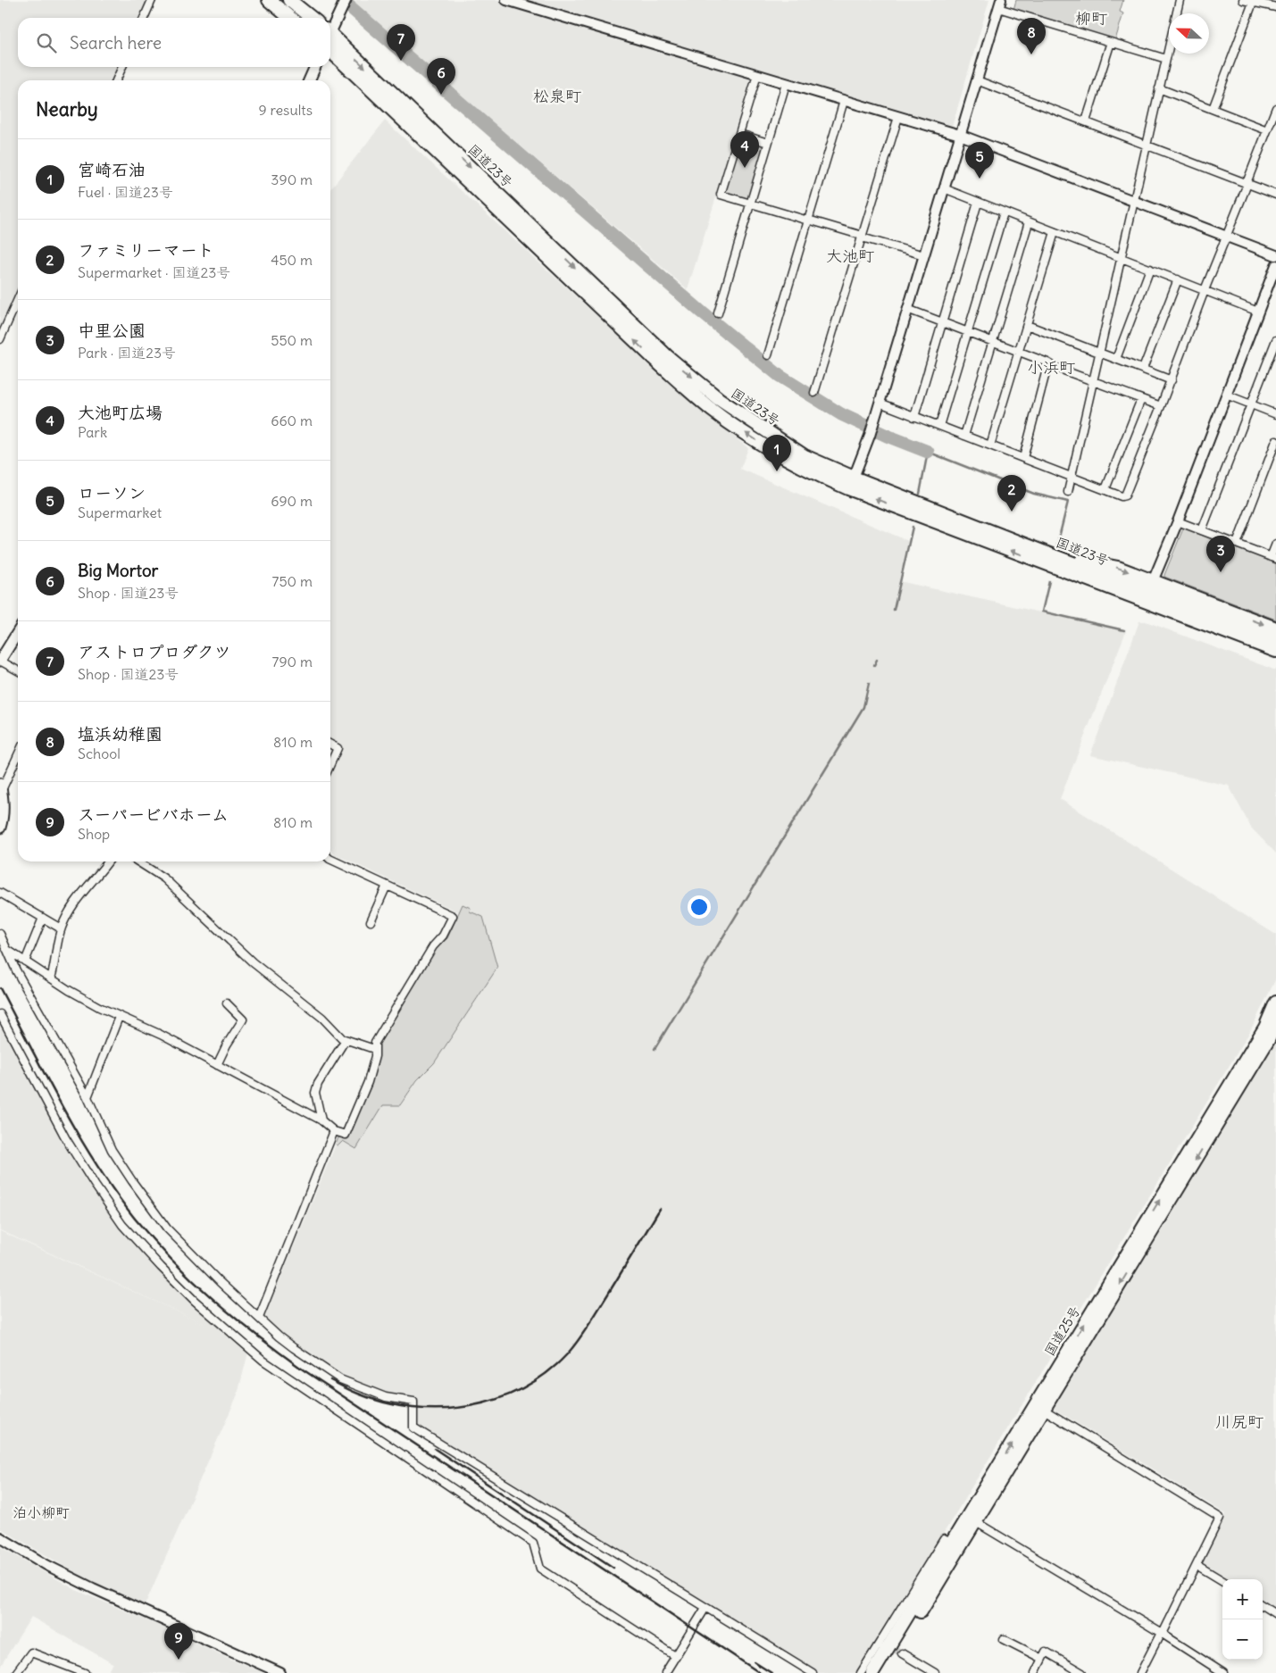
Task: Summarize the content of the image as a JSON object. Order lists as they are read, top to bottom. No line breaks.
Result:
{"streets":{"highway":["国道23号","国道25号"]},"districts":["柳町","松泉町","大池町","小浜町","川尻町","泊小柳町"],"north":"left","page":{"pins":["8","7","6","4","5","1","2","3","9"],"search":"Search here","heading":["Nearby","9 results"],"list":[{"mark":"1","name":"宮崎石油","note":"Fuel · 国道23号","value":"390 m"},{"mark":"2","name":"ファミリーマート","note":"Supermarket · 国道23号","value":"450 m"},{"mark":"3","name":"中里公園","note":"Park · 国道23号","value":"550 m"},{"mark":"4","name":"大池町広場","note":"Park","value":"660 m"},{"mark":"5","name":"ローソン","note":"Supermarket","value":"690 m"},{"mark":"6","name":"Big Mortor","note":"Shop · 国道23号","value":"750 m"},{"mark":"7","name":"アストロプロダクツ","note":"Shop · 国道23号","value":"790 m"},{"mark":"8","name":"塩浜幼稚園","note":"School","value":"810 m"},{"mark":"9","name":"スーパービバホーム","note":"Shop","value":"810 m"}],"map_buttons":["+","−"]}}
